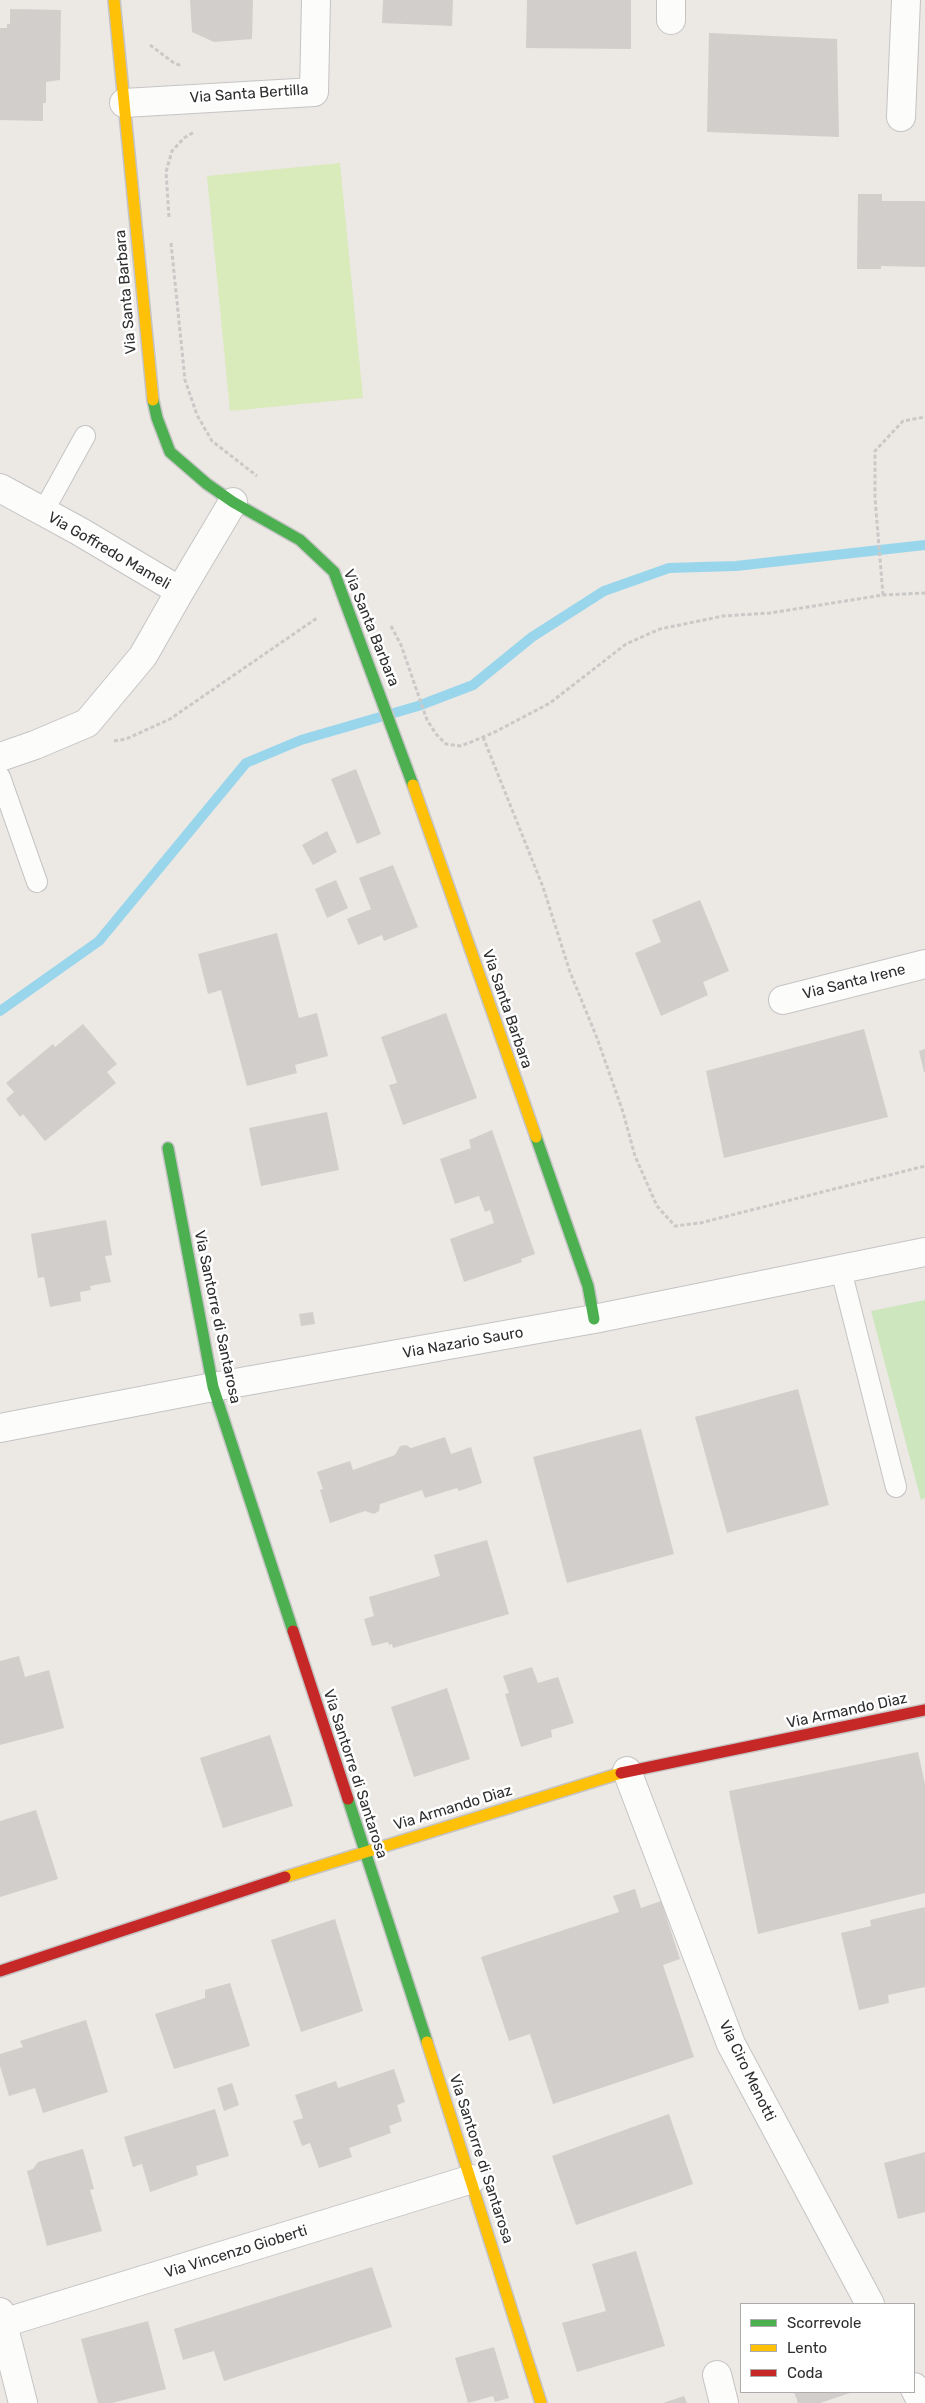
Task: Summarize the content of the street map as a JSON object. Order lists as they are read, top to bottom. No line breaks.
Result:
{"streets":{"street":["Via Santa Bertilla","Via Santa Barbara","Via Goffredo Mameli","Via Santa Irene","Via Santorre di Santarosa","Via Nazario Sauro","Via Armando Diaz","Via Ciro Menotti","Via Vincenzo Gioberti"]},"crossings":[["Via Santa Bertilla","Via Santa Barbara"],["Via Santa Barbara","Via Goffredo Mameli"],["Via Santa Barbara","Via Nazario Sauro"],["Via Santorre di Santarosa","Via Nazario Sauro"],["Via Santorre di Santarosa","Via Armando Diaz"],["Via Santorre di Santarosa","Via Vincenzo Gioberti"],["Via Armando Diaz","Via Ciro Menotti"]],"legend":["Scorrevole","Lento","Coda"]}
